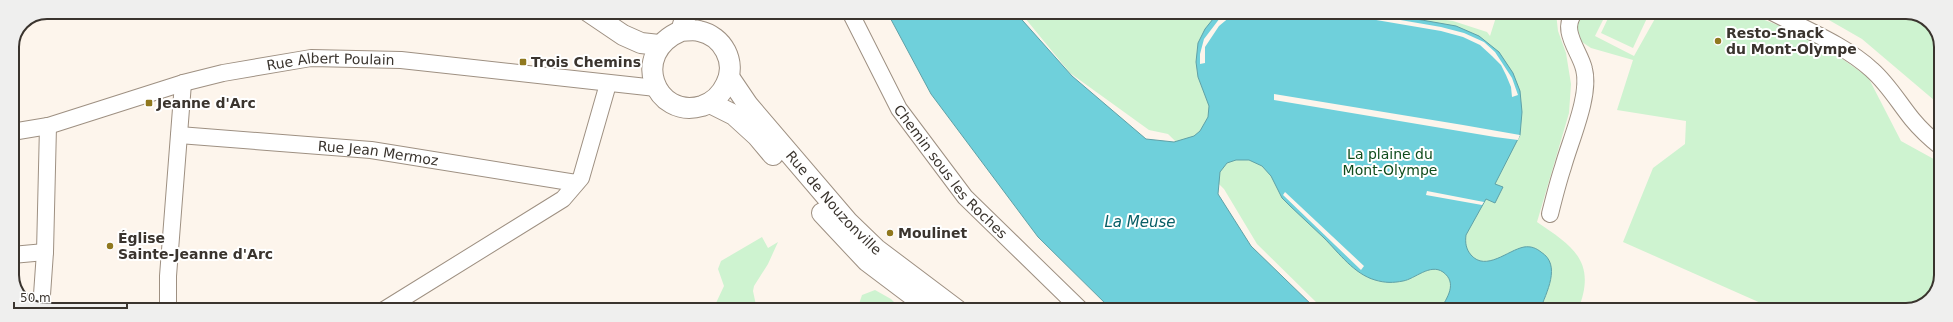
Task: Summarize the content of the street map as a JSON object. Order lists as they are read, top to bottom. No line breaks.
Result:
{"streets":{"main road":["Rue de Nouzonville"],"street":["Rue Albert Poulain","Rue Jean Mermoz","Chemin sous les Roches"]},"crossings":[["Rue Albert Poulain","Rue de Nouzonville"]],"water":["La Meuse"],"parks":["La plaine du Mont-Olympe"],"places":{"other":["Resto-Snack du Mont-Olympe","Moulinet","Église Sainte-Jeanne d'Arc"],"transit":["Trois Chemins","Jeanne d'Arc"]},"scale_bar":"50 m"}
